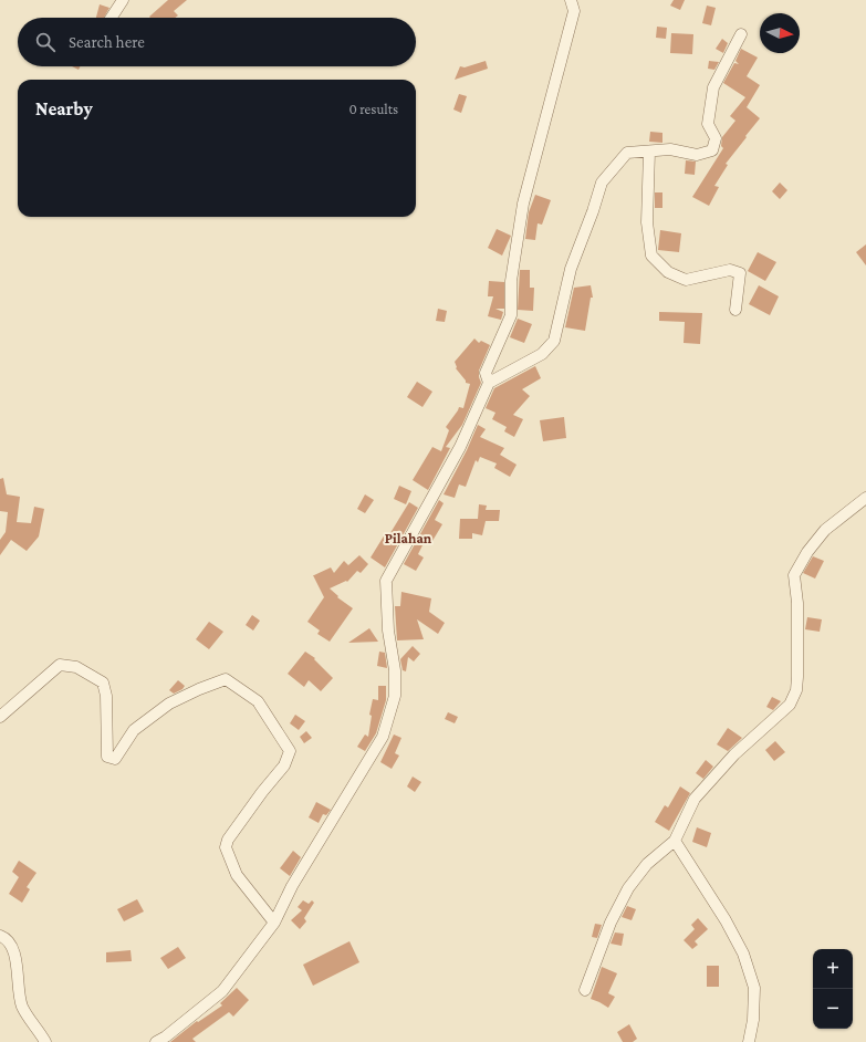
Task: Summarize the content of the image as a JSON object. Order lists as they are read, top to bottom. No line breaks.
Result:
{"districts":["Pilahan"],"north":"right","page":{"search":"Search here","heading":["Nearby","0 results"],"map_buttons":["+","−"]}}
